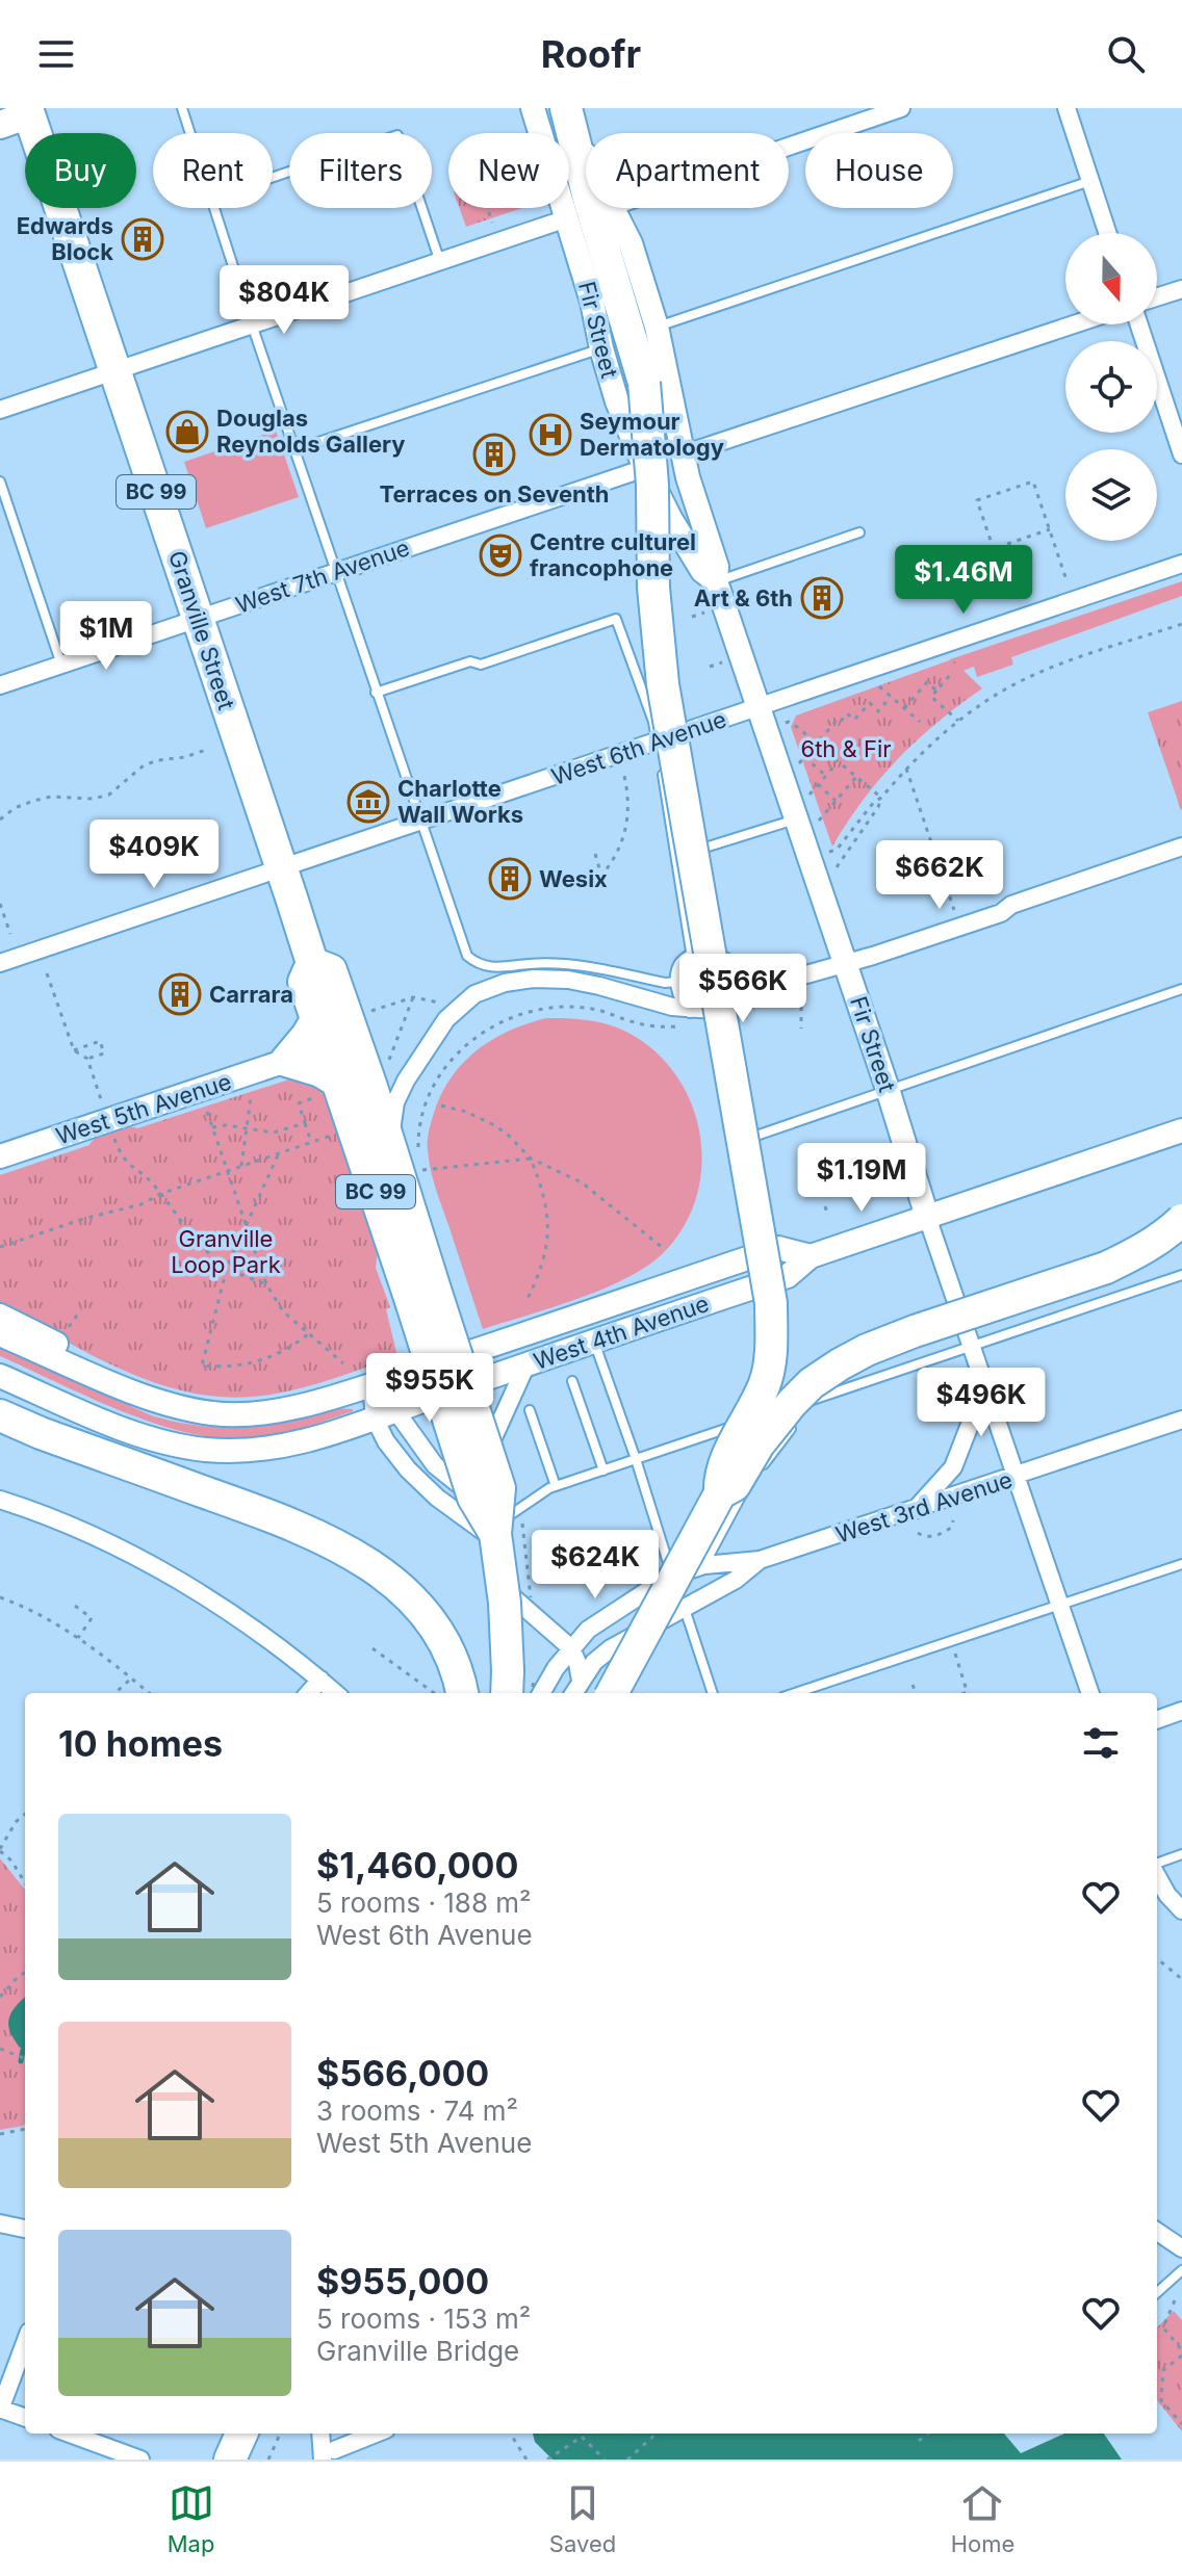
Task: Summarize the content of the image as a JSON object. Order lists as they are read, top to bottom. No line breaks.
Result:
{"streets":{"highway":["BC 99","Granville Street"],"street":["Fir Street","West 7th Avenue","West 6th Avenue","West 5th Avenue","West 4th Avenue","West 3rd Avenue"]},"crossings":[["Fir Street","West 7th Avenue"],["Fir Street","West 6th Avenue"],["Fir Street","West 4th Avenue"],["Fir Street","West 3rd Avenue"],["BC 99","Granville Street"],["West 7th Avenue","Granville Street"],["Granville Street","West 6th Avenue"]],"parks":["6th & Fir","Granville Loop Park"],"places":{"building":["Edwards Block","Terraces on Seventh","Art & 6th","Wesix","Carrara"],"shop":["Douglas Reynolds Gallery"],"hospital":["Seymour Dermatology"],"theatre":["Centre culturel francophone"],"museum":["Charlotte Wall Works"]},"north":"bottom","page":{"header":"Roofr","chip":["Buy","Rent","Filters","New","Apartment","House"],"price":["$804K","$1.46M","$1M","$409K","$662K","$566K","$1.19M","$955K","$496K","$624K"],"heading":"10 homes","list":[{"name":"$1,460,000","note":"5 rooms · 188 m² · West 6th Avenue"},{"name":"$566,000","note":"3 rooms · 74 m² · West 5th Avenue"},{"name":"$955,000","note":"5 rooms · 153 m² · Granville Bridge"}],"tabs":["Map","Saved","Home"]}}
